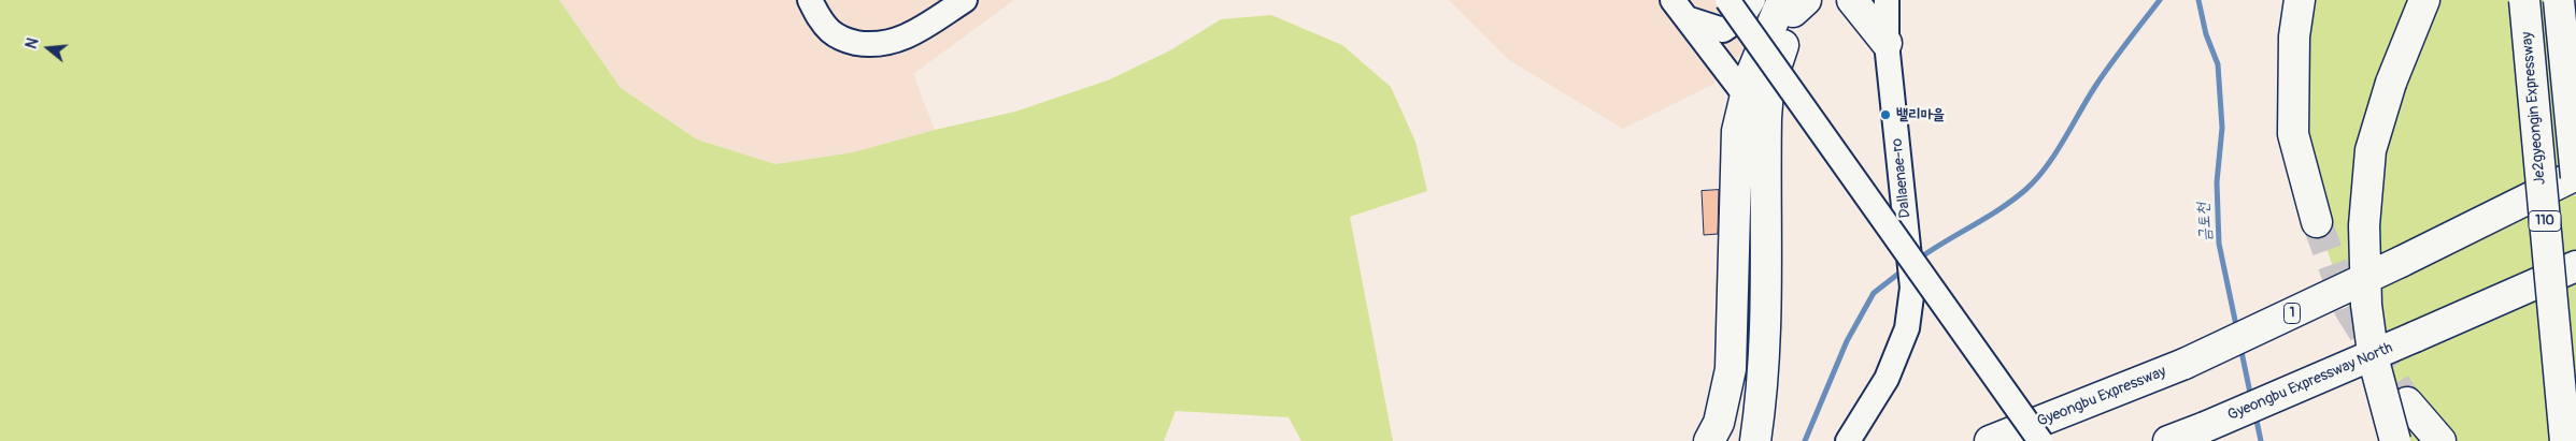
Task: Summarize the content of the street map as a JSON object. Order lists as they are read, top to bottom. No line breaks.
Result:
{"streets":{"highway":["Je2gyeongin Expressway","110","1","Gyeongbu Expressway North","Gyeongbu Expressway"],"street":["Dallaenae-ro"]},"crossings":[["1","Gyeongbu Expressway"]],"water":["금토천"],"places":["밸리마을"],"north":"left"}
